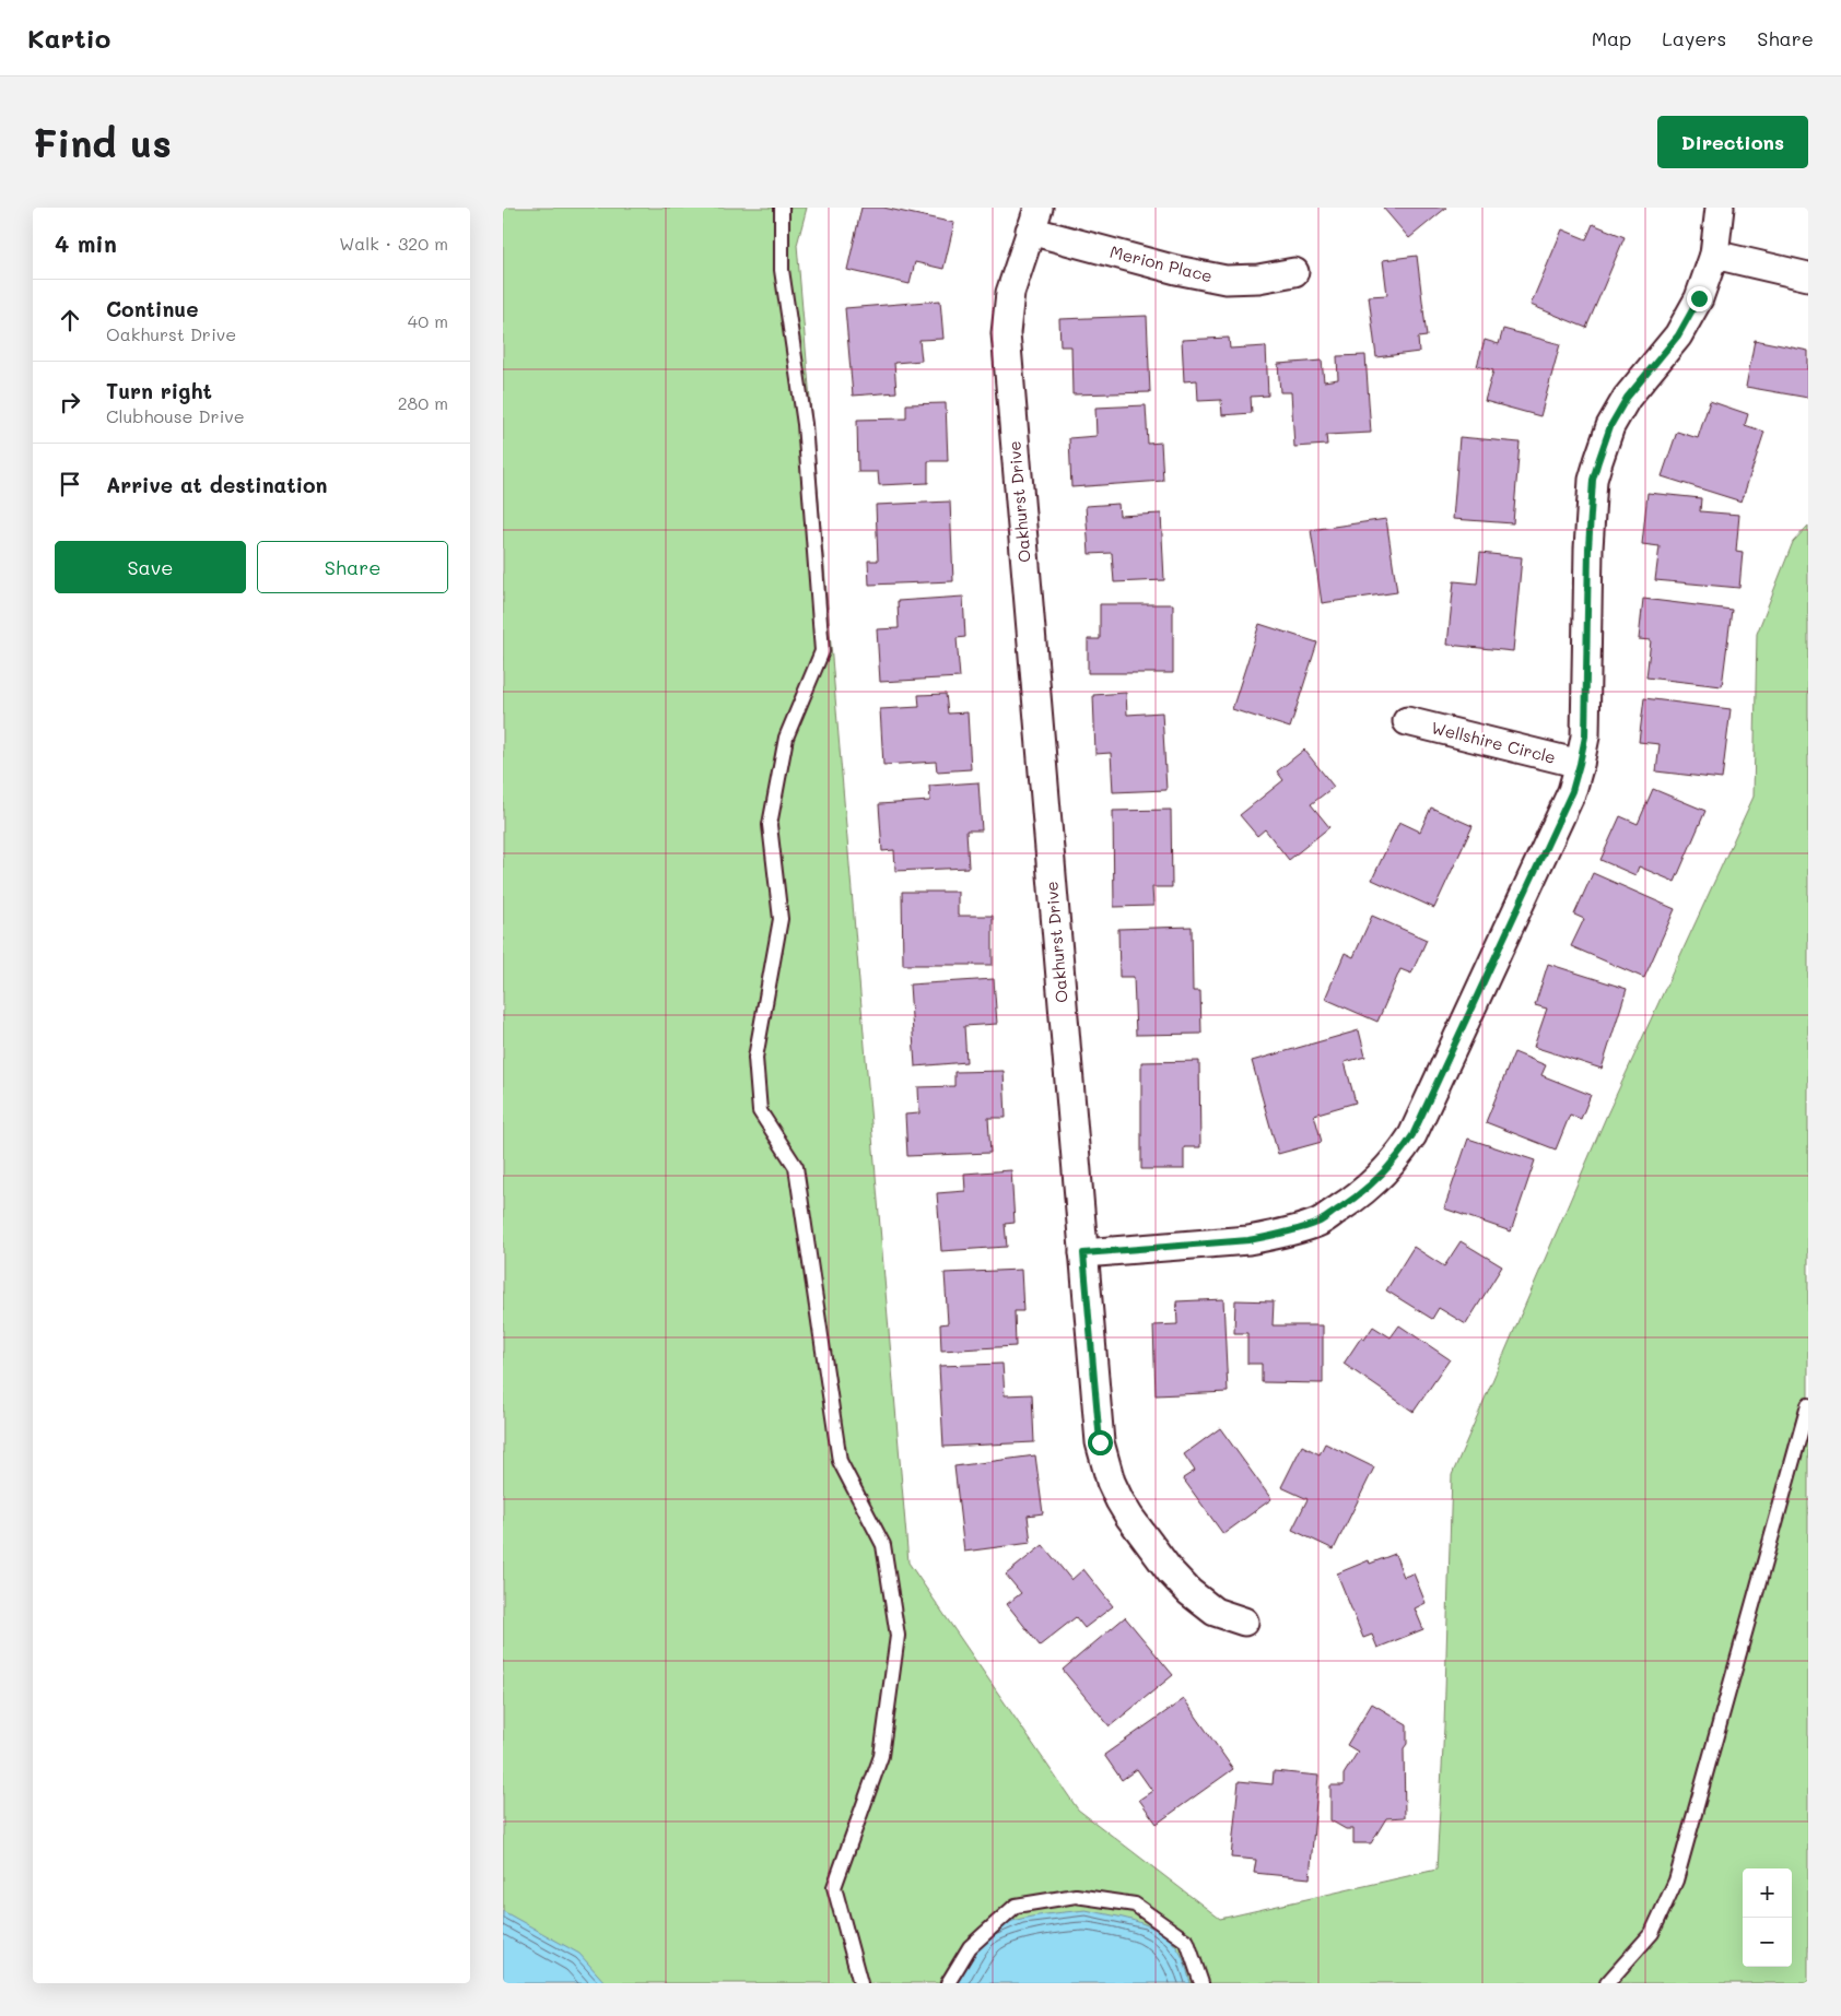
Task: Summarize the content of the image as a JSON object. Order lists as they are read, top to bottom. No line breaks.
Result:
{"streets":{"street":["Merion Place","Oakhurst Drive","Wellshire Circle"]},"crossings":[["Merion Place","Oakhurst Drive"]],"page":{"header":"Kartio","nav":["Map","Layers","Share"],"buttons":["Directions",["Save","Share"]],"title":"Find us","heading":["4 min","Walk · 320 m"],"list":[["Continue","Oakhurst Drive","40 m"],["Turn right","Clubhouse Drive","280 m"],"Arrive at destination"],"map_buttons":["+","−"]}}
